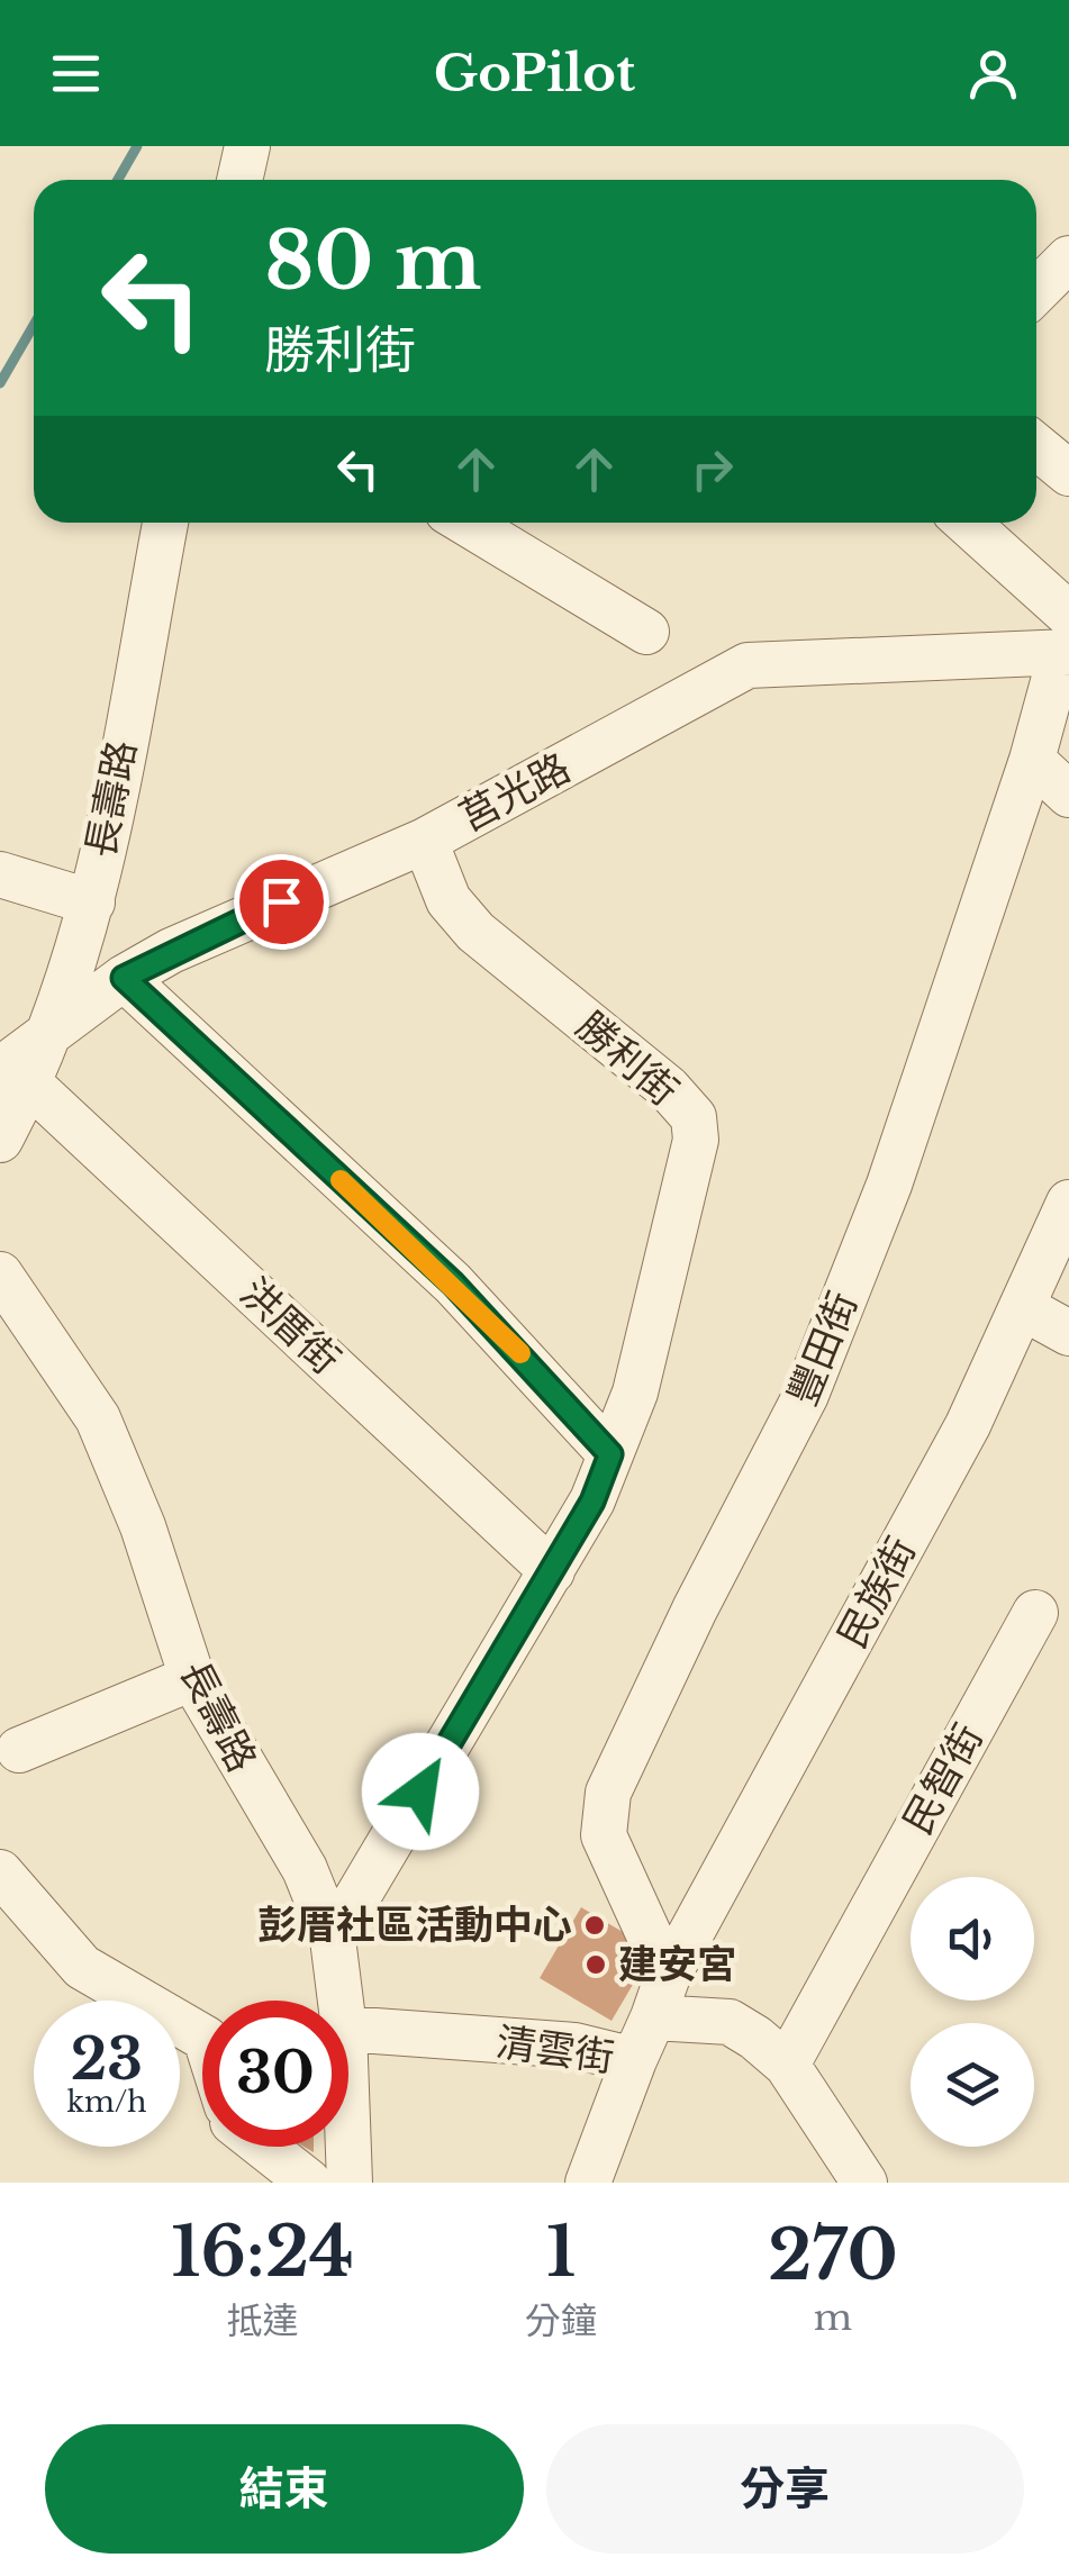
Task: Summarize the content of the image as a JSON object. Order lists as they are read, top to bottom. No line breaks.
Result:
{"streets":{"street":["莒光路","長壽路","勝利街","洪厝街","豐田街","民族街","民智街","清雲街"]},"crossings":[["莒光路","長壽路"],["莒光路","勝利街"],["莒光路","豐田街"],["長壽路","勝利街"],["長壽路","洪厝街"],["勝利街","洪厝街"],["豐田街","民族街"],["民智街","清雲街"]],"places":["彭厝社區活動中心","建安宮"],"page":{"header":"GoPilot","turn":["80 m","勝利街"],"speed":"23 km/h","limit":"30","eta":["16:24","抵達","1","分鐘","270","m"],"buttons":["結束","分享"]}}
